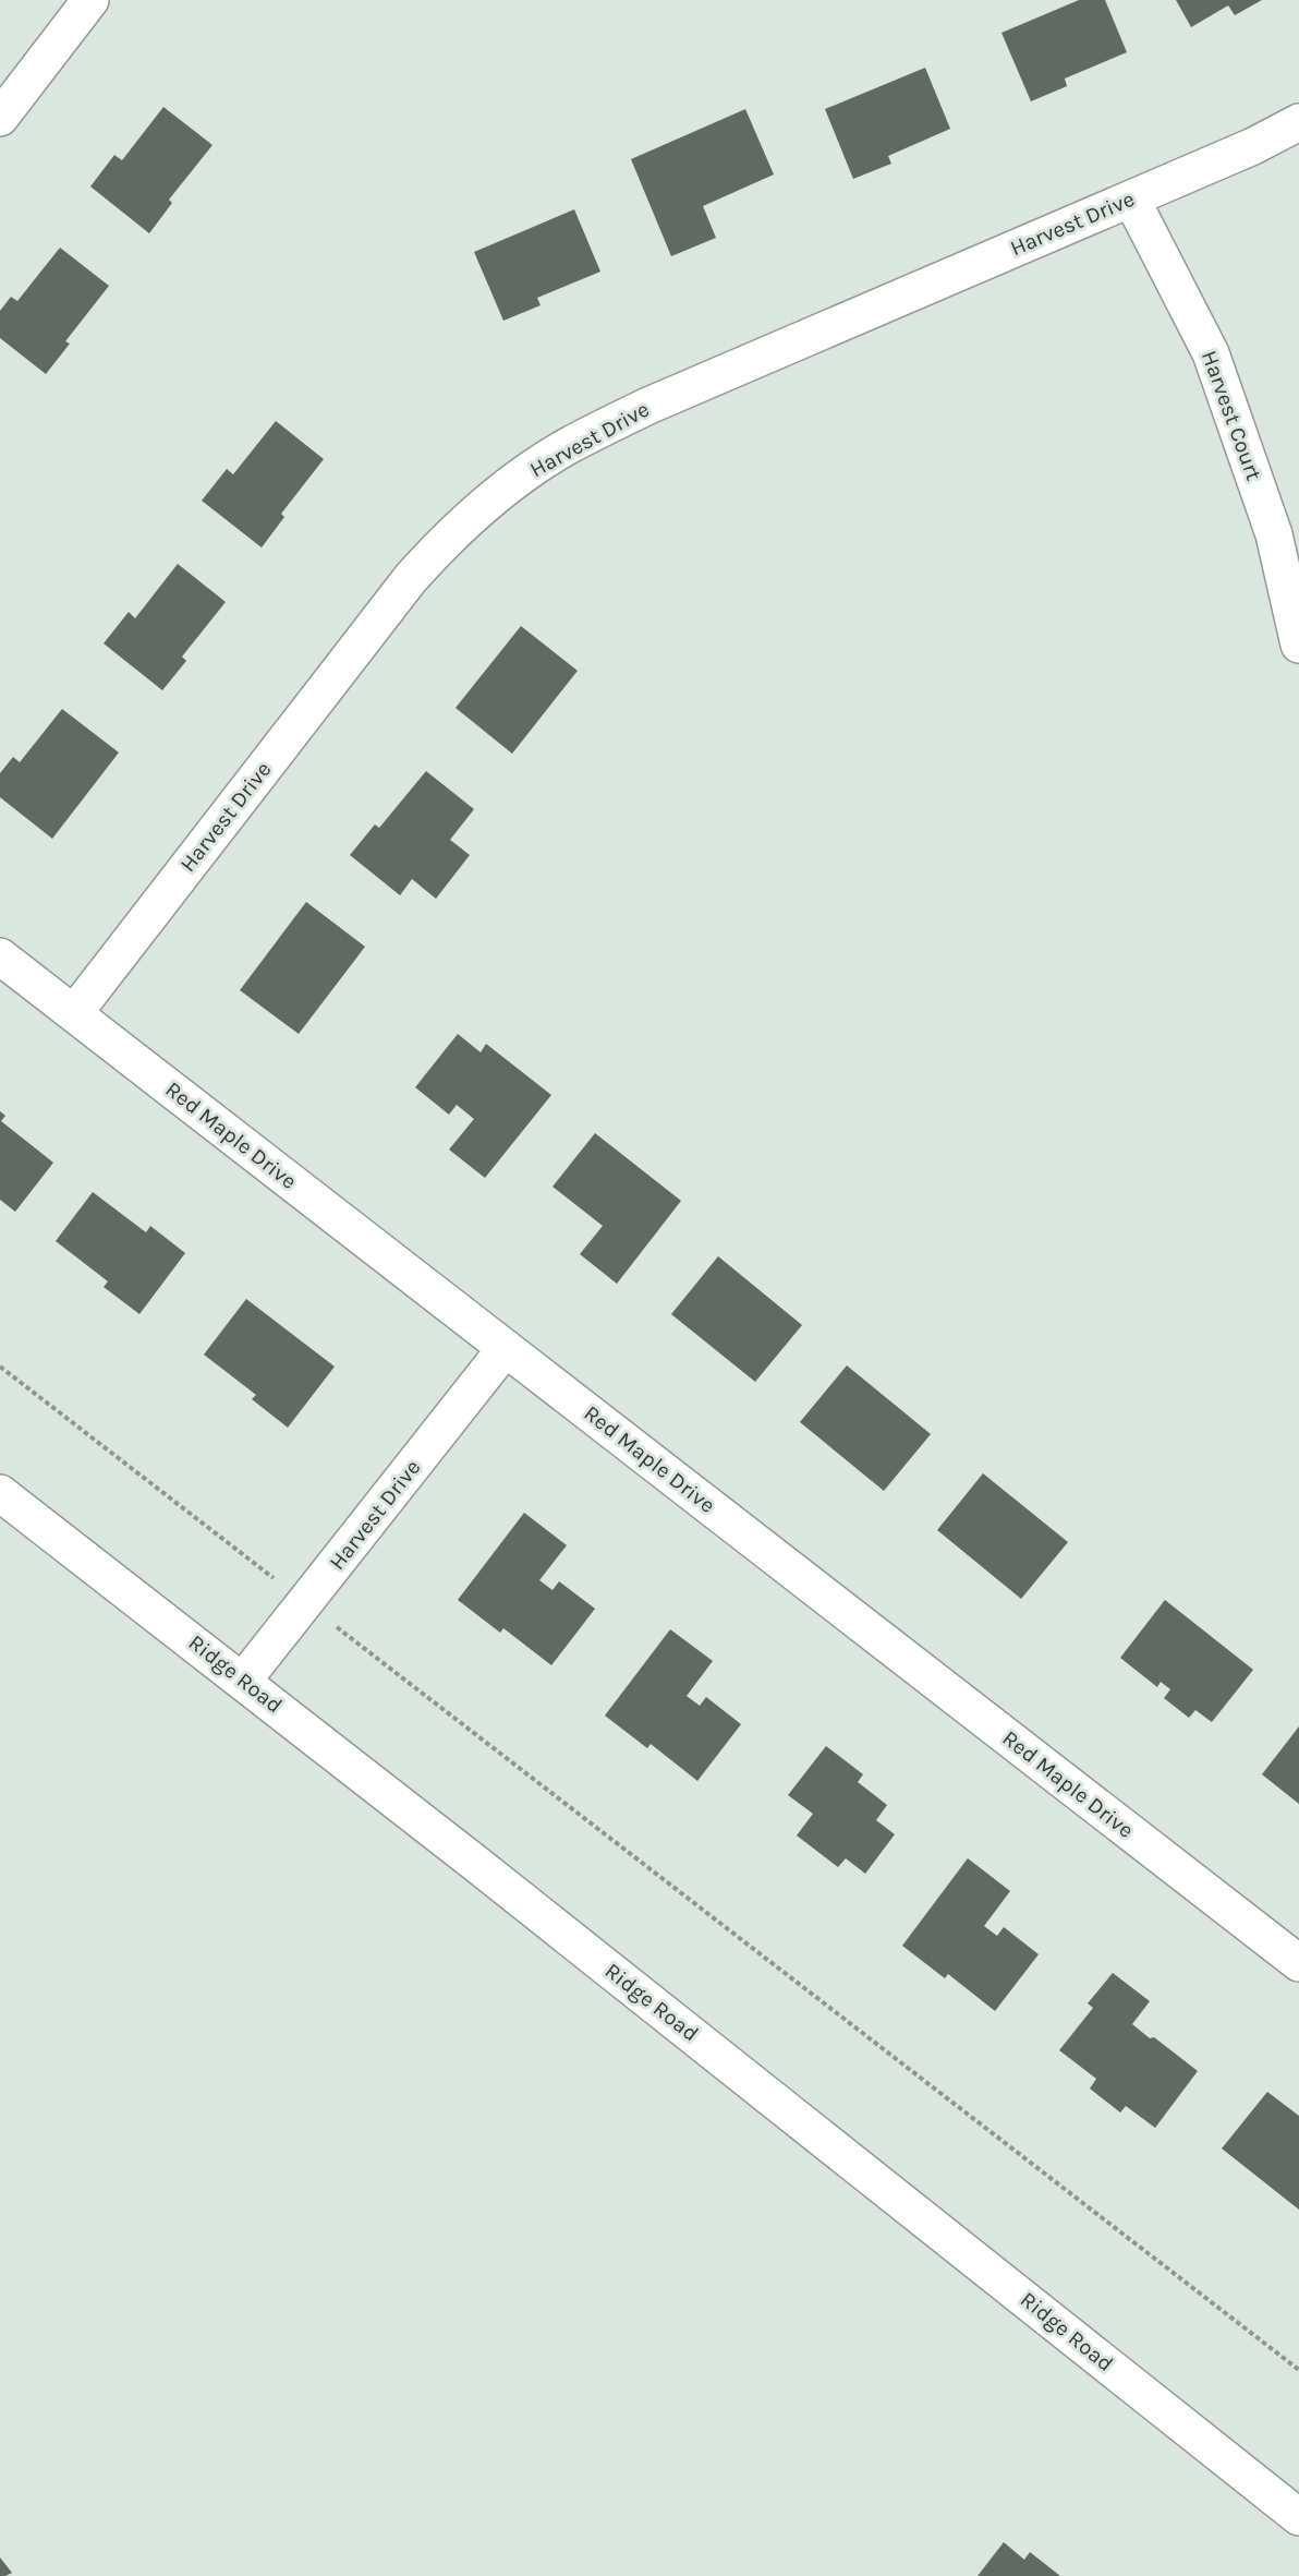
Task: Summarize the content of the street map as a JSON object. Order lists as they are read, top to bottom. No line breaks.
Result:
{"streets":{"street":["Harvest Drive","Harvest Court","Red Maple Drive","Ridge Road"]},"crossings":[["Harvest Drive","Harvest Court"],["Harvest Drive","Red Maple Drive"],["Harvest Drive","Ridge Road"]]}
